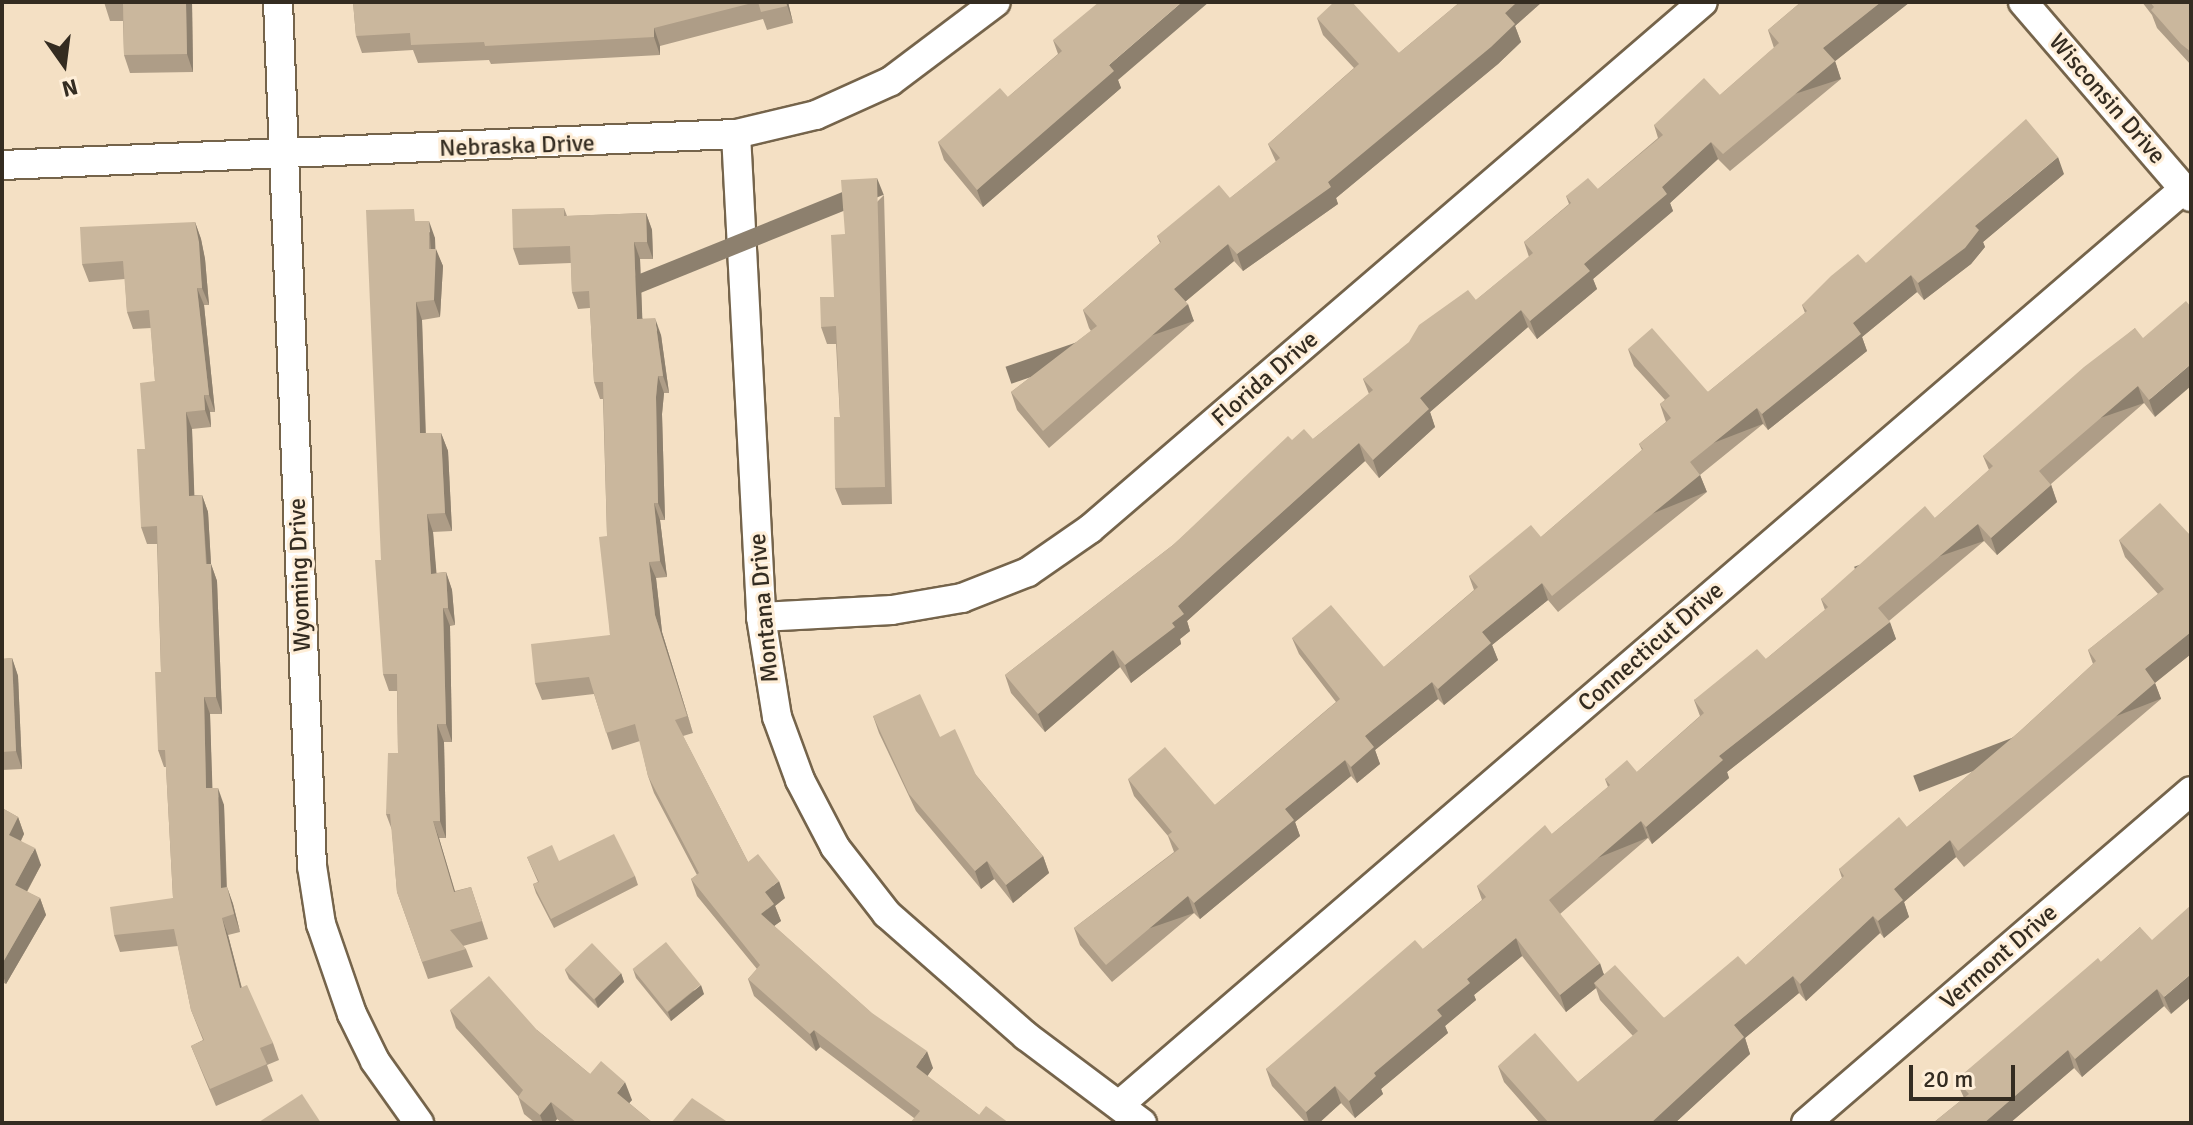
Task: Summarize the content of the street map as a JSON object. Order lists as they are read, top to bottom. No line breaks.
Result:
{"streets":{"street":["Wisconsin Drive","Nebraska Drive","Florida Drive","Wyoming Drive","Montana Drive","Connecticut Drive","Vermont Drive"]},"crossings":[["Wisconsin Drive","Connecticut Drive"],["Nebraska Drive","Wyoming Drive"],["Nebraska Drive","Montana Drive"],["Florida Drive","Montana Drive"],["Montana Drive","Connecticut Drive"]],"scale_bar":"20 m","north":"bottom"}
